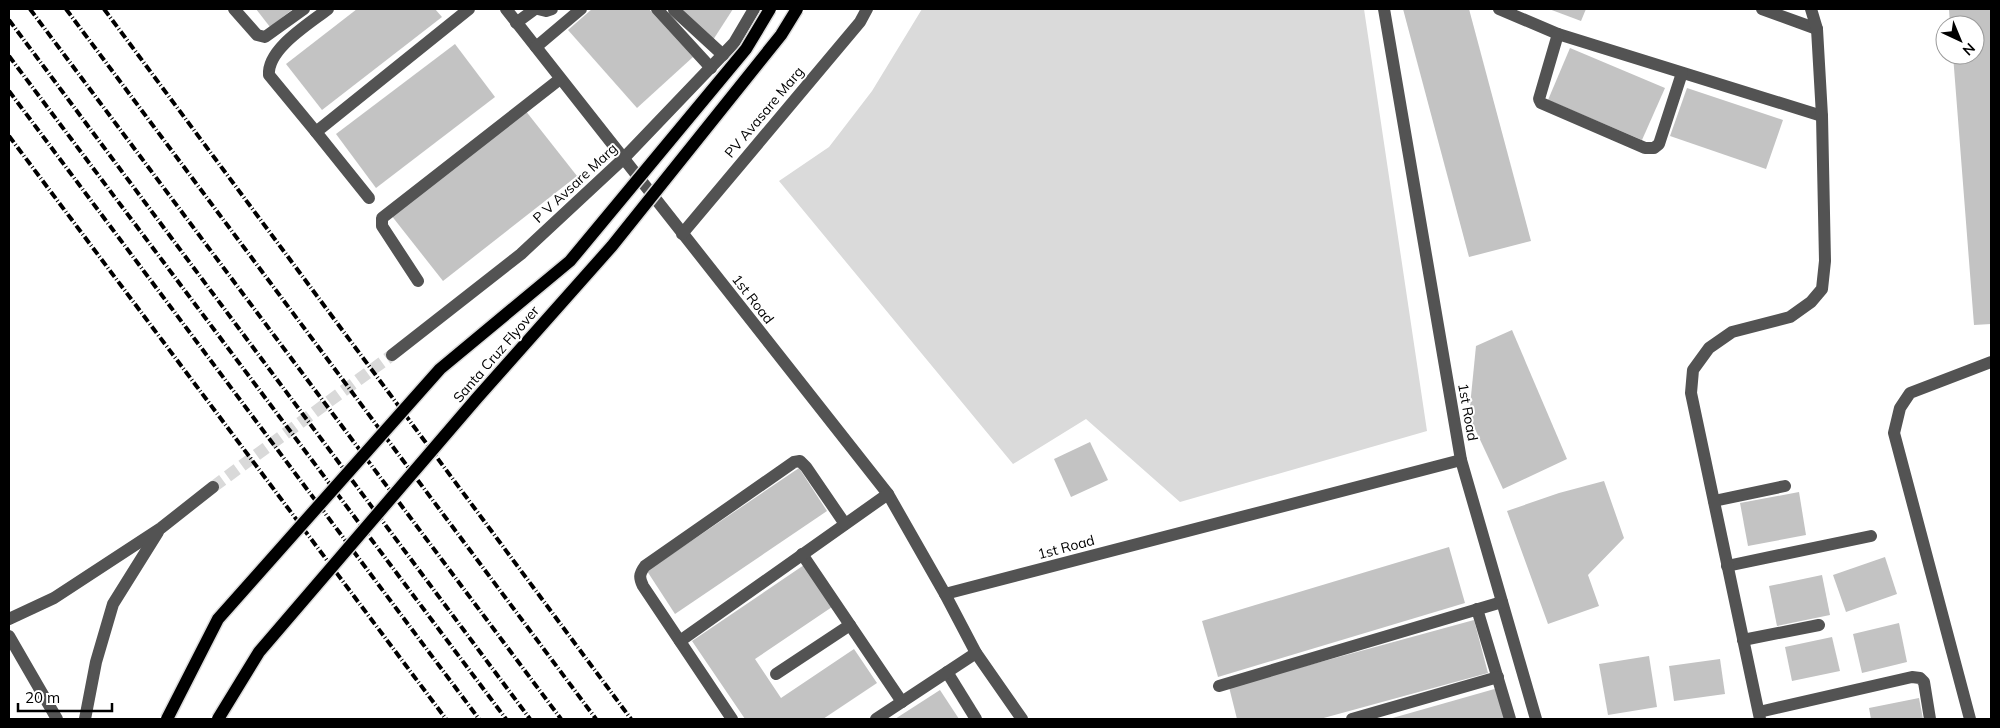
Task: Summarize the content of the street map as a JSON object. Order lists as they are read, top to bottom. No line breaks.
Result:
{"streets":{"main road":["Santa Cruz Flyover"],"street":["PV Avasare Marg","P V Avsare Marg","1st Road"]},"crossings":[["PV Avasare Marg","1st Road"],["P V Avsare Marg","1st Road"]],"scale_bar":"20 m","north":"bottom right"}
